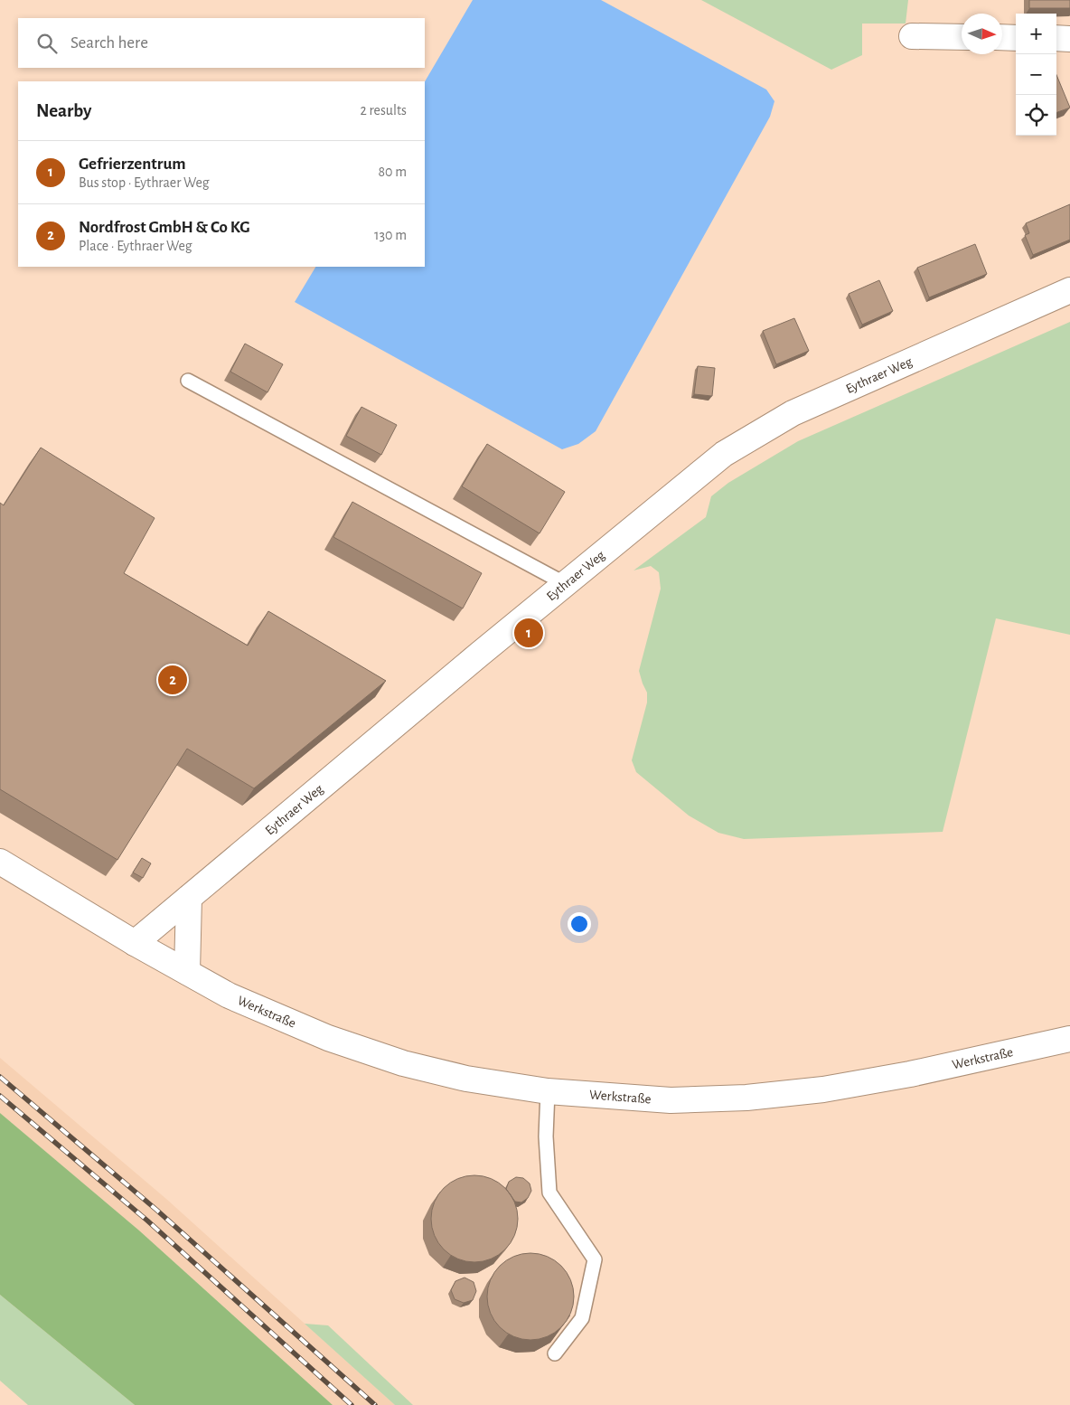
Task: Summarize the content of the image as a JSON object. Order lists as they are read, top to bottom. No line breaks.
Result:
{"streets":{"street":["Eythraer Weg","Werkstraße"]},"crossings":[["Eythraer Weg","Werkstraße"]],"north":"right","page":{"map_buttons":["+","−"],"search":"Search here","heading":["Nearby","2 results"],"list":[{"mark":"1","name":"Gefrierzentrum","note":"Bus stop · Eythraer Weg","value":"80 m"},{"mark":"2","name":"Nordfrost GmbH & Co KG","note":"Place · Eythraer Weg","value":"130 m"}],"pins":["1","2"]}}
